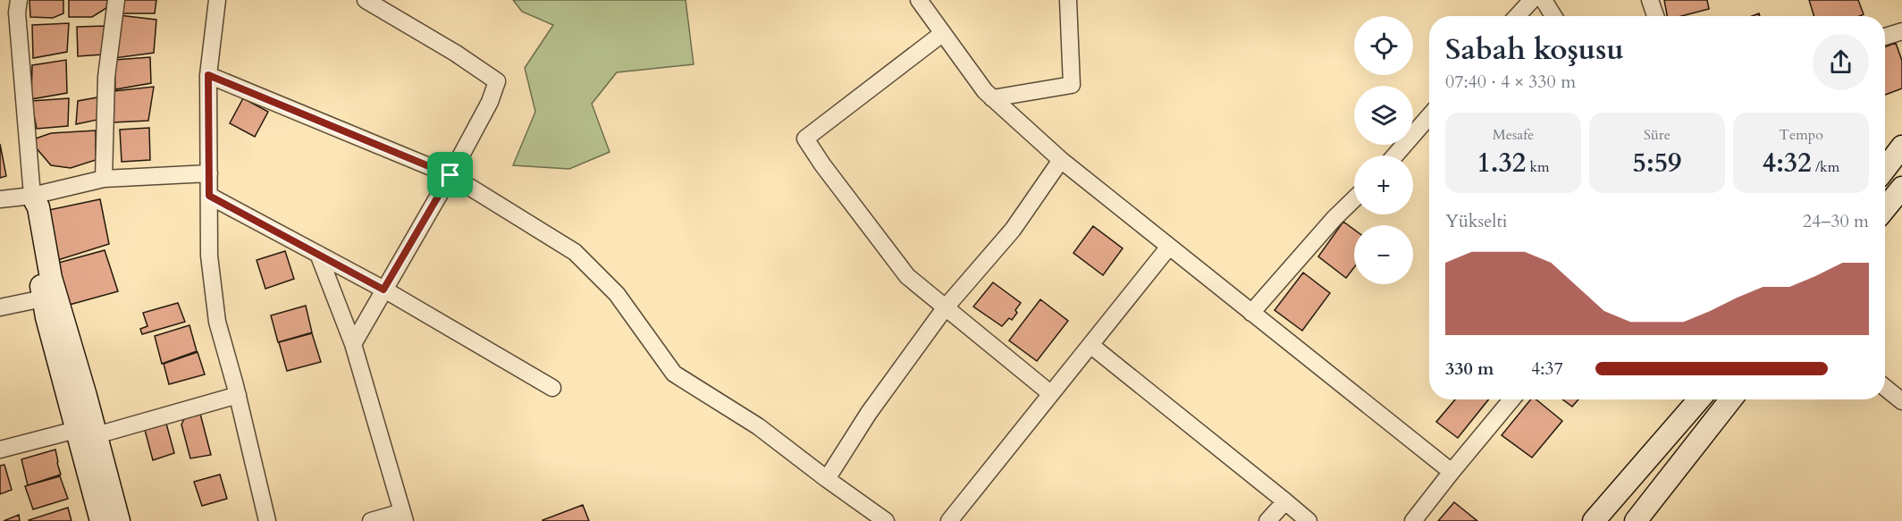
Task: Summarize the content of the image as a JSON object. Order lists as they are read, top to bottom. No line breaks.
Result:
{"page":{"map_buttons":["+","−"],"heading":["Sabah koşusu","07:40 · 4 × 330 m"],"stats":[["Mesafe","1.32 km"],["Süre","5:59"],["Tempo","4:32 /km"]],"chart":["Yükselti","24–30 m"],"list":[{"name":"330 m","note":"4:37"}]}}
